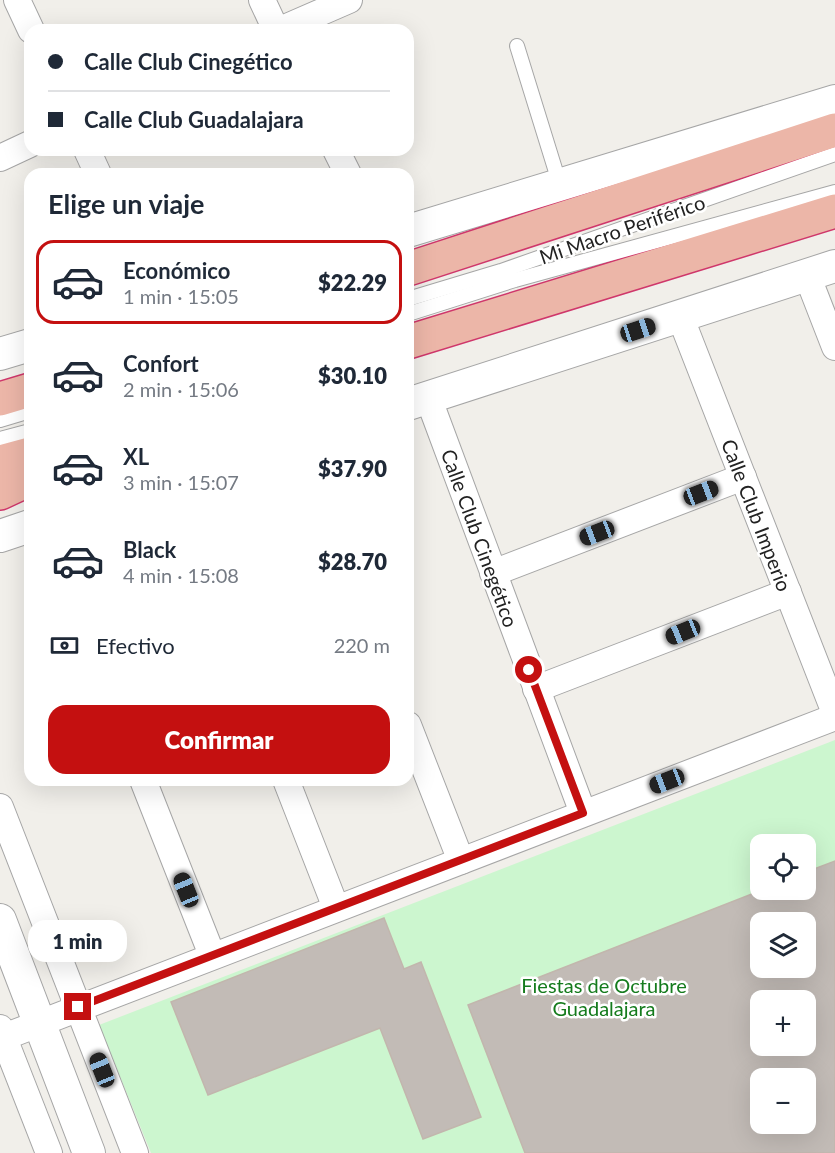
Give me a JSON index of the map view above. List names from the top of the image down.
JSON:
{
  "streets": {
    "street": ["Calle Club Imperio", "Calle Club Cinegético"],
    "lane": ["Mi Macro Periférico"]
  },
  "parks": ["Fiestas de Octubre Guadalajara"],
  "page": {
    "banner": ["Calle Club Cinegético", "Calle Club Guadalajara"],
    "heading": "Elige un viaje",
    "list": [
      {
        "name": "Económico",
        "note": "1 min · 15:05",
        "value": "$22.29"
      },
      {
        "name": "Confort",
        "note": "2 min · 15:06",
        "value": "$30.10"
      },
      {
        "name": "XL",
        "note": "3 min · 15:07",
        "value": "$37.90"
      },
      {
        "name": "Black",
        "note": "4 min · 15:08",
        "value": "$28.70"
      }
    ],
    "pay": ["Efectivo", "220 m"],
    "buttons": "Confirmar",
    "map_buttons": ["+", "−"],
    "bubble": "1 min"
  }
}
